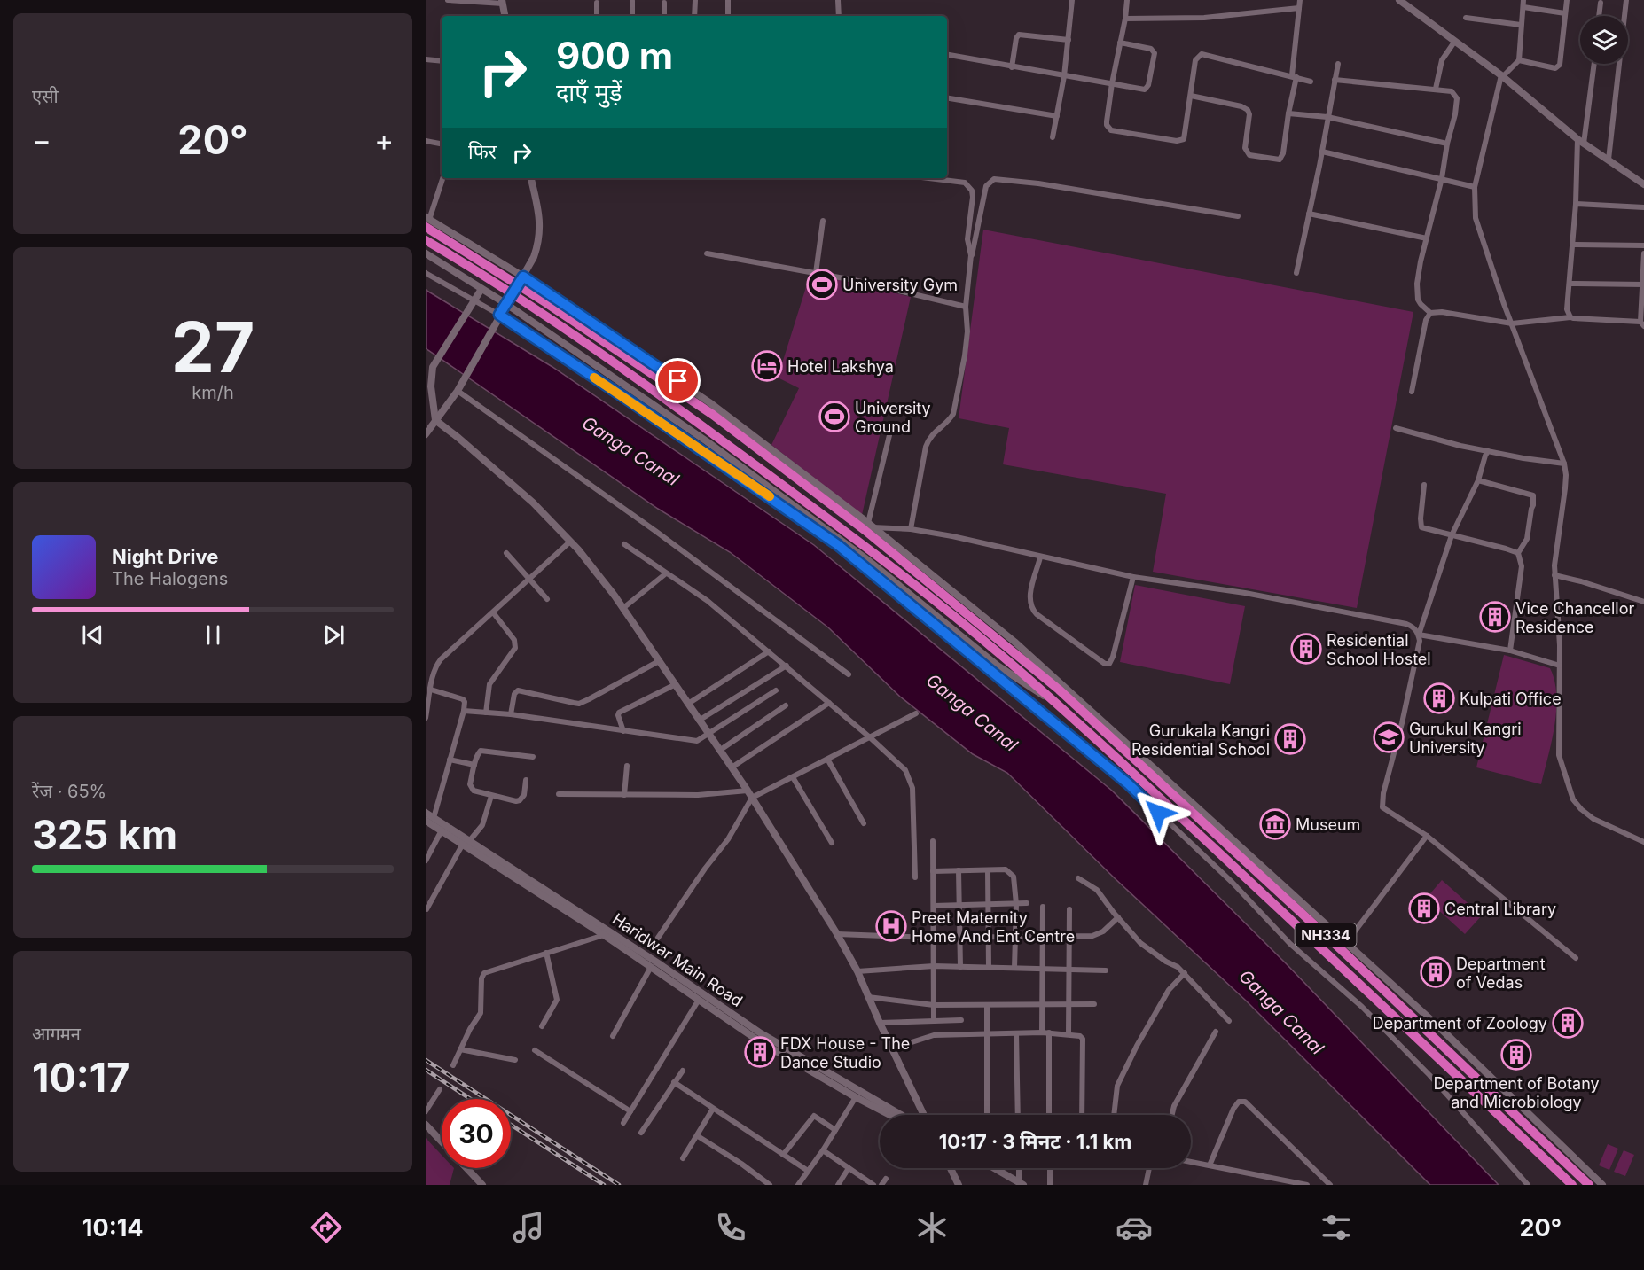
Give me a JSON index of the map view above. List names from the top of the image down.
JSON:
{
  "streets": {
    "highway": ["NH334"],
    "street": ["Haridwar Main Road"]
  },
  "water": ["Ganga Canal"],
  "places": {
    "sports": ["University Gym", "University Ground"],
    "hotel": ["Hotel Lakshya"],
    "building": [
      "Vice Chancellor Residence",
      "Residential School Hostel",
      "Kulpati Office",
      "Gurukala Kangri Residential School",
      "Central Library",
      "Department of Vedas",
      "Department of Zoology",
      "FDX House - The Dance Studio",
      "Department of Botany and Microbiology"
    ],
    "school or university": ["Gurukul Kangri University"],
    "museum": ["Museum"],
    "hospital": ["Preet Maternity Home And Ent Centre"]
  },
  "page": {
    "tile": [
      "एसी",
      ["27", "km/h"],
      ["रेंज · 65%", "325 km"],
      ["आगमन", "10:17"]
    ],
    "turn": ["900 m", "दाएँ मुड़ें"],
    "heat": ["−", "20°", "+"],
    "then": "फिर",
    "song": ["Night Drive", "The Halogens"],
    "limit": "30",
    "trip": "10:17 · 3 मिनट · 1.1 km",
    "tabs": ["10:14", "20°"]
  }
}
